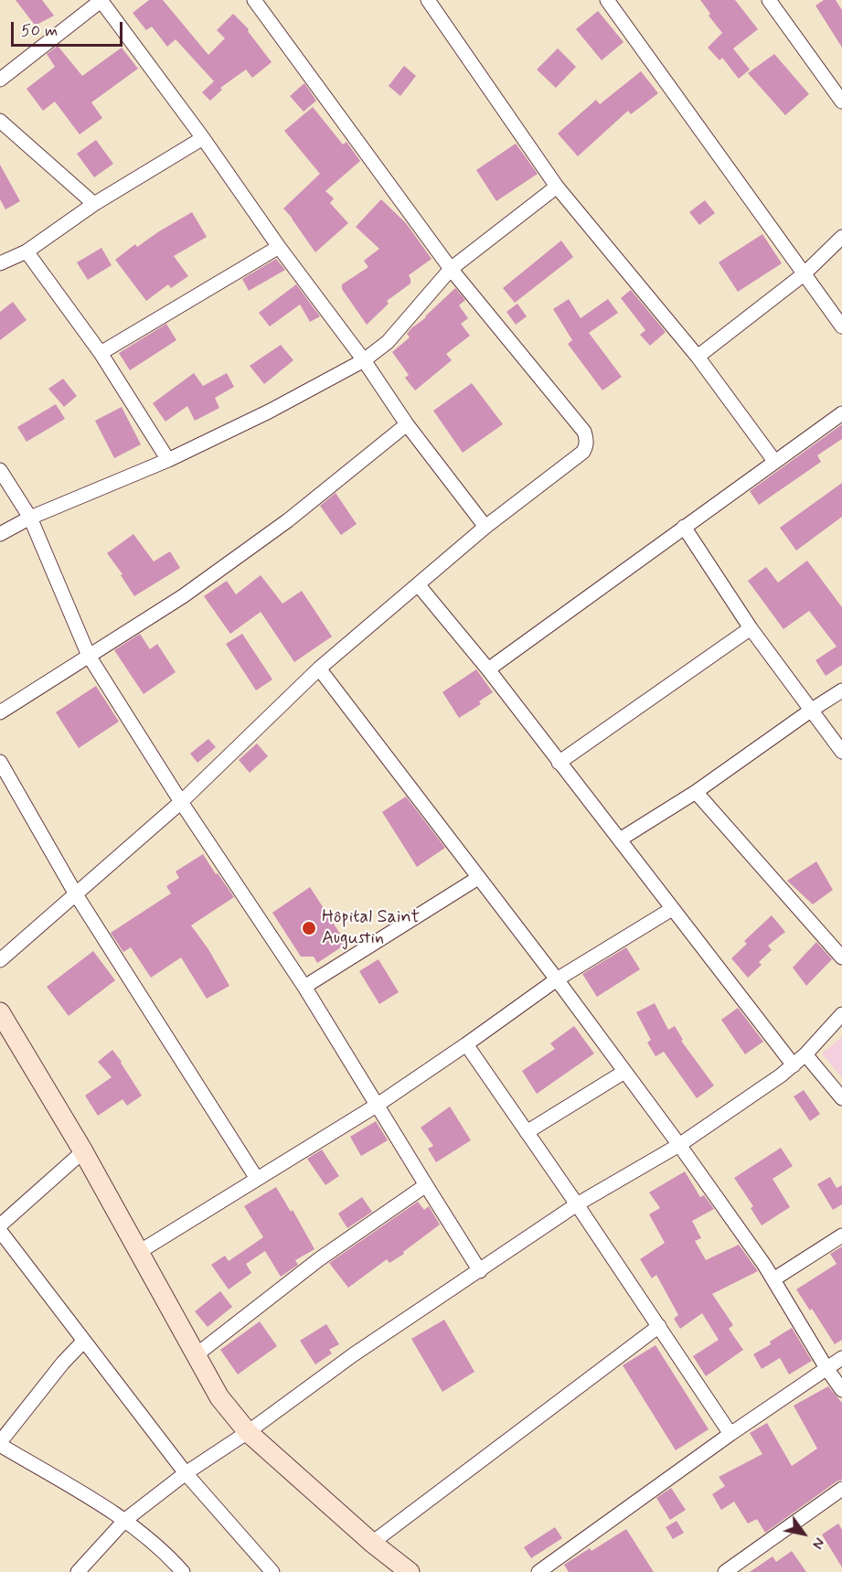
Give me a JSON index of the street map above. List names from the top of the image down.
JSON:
{
  "places": ["Hôpital Saint Augustin"],
  "scale_bar": "50 m",
  "north": "bottom right"
}
